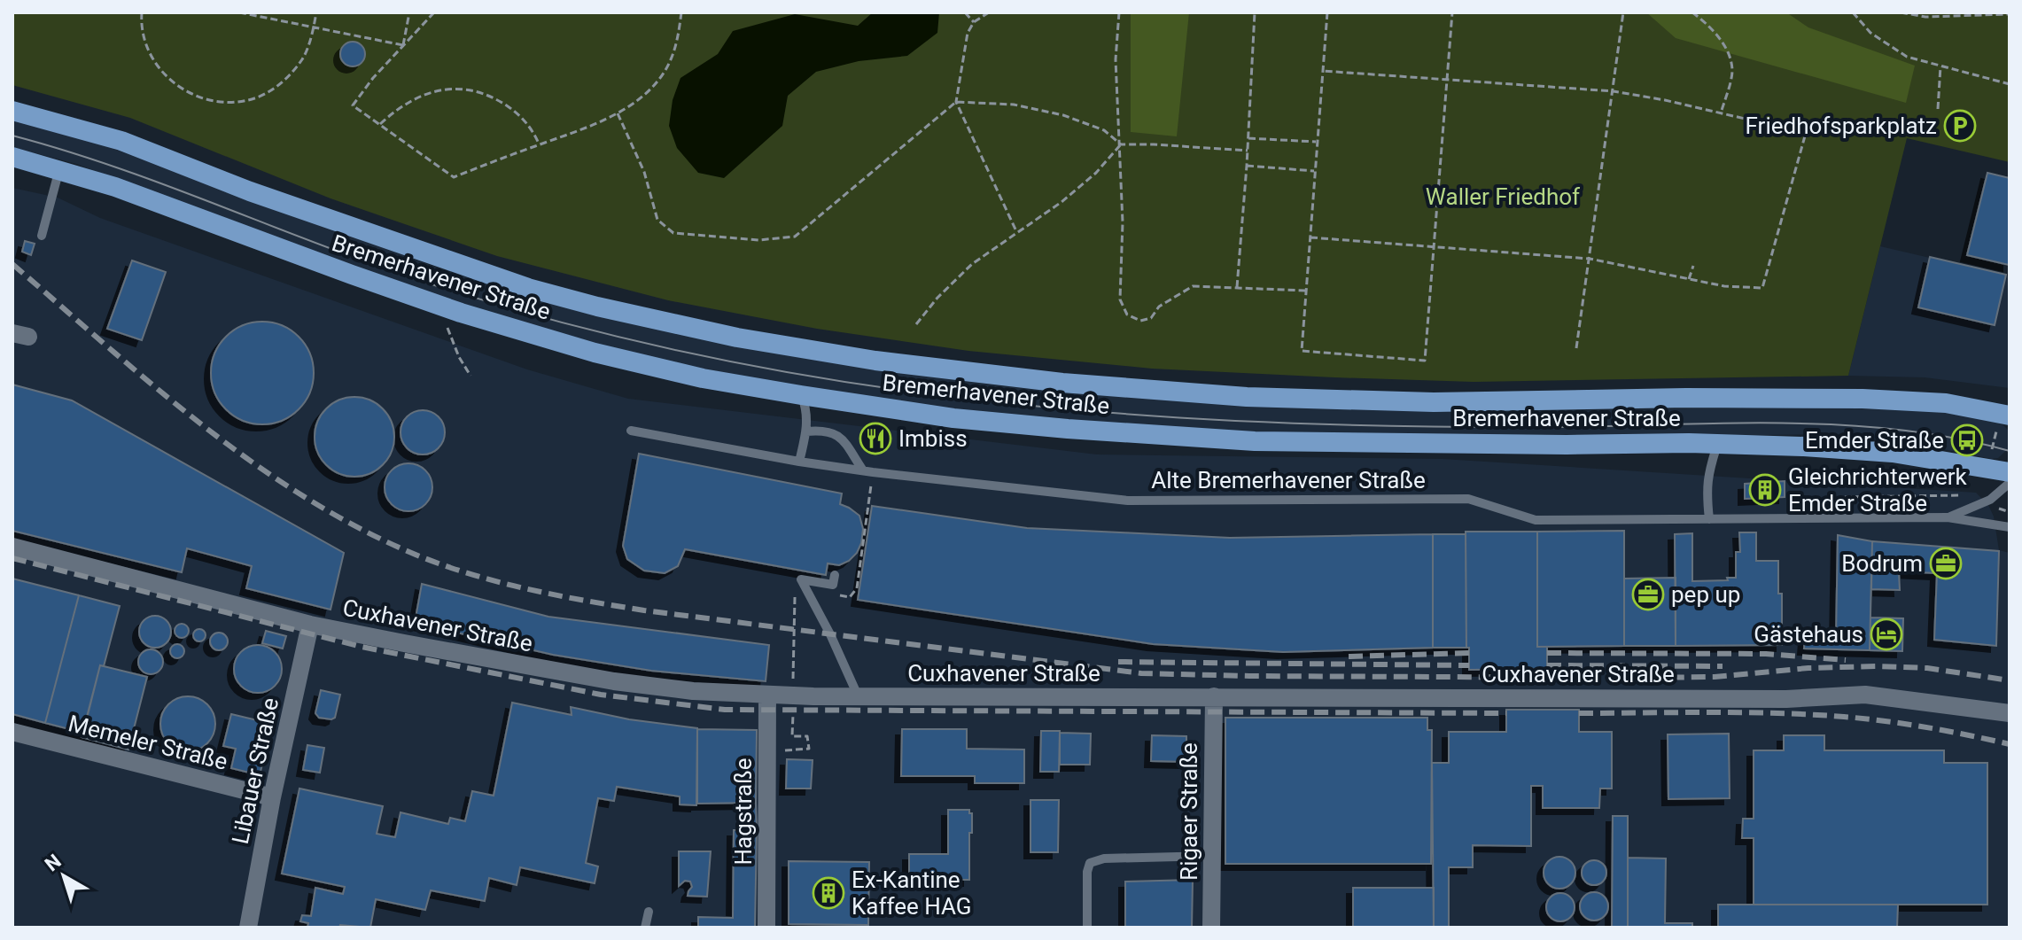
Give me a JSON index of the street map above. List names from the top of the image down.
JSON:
{
  "streets": {
    "main road": ["Bremerhavener Straße"],
    "street": [
      "Cuxhavener Straße",
      "Memeler Straße",
      "Libauer Straße",
      "Hagstraße",
      "Rigaer Straße"
    ],
    "lane": ["Alte Bremerhavener Straße"]
  },
  "crossings": [
    ["Cuxhavener Straße", "Libauer Straße"],
    ["Cuxhavener Straße", "Hagstraße"],
    ["Cuxhavener Straße", "Rigaer Straße"],
    ["Memeler Straße", "Libauer Straße"]
  ],
  "parks": ["Waller Friedhof"],
  "places": {
    "parking": ["Friedhofsparkplatz"],
    "restaurant": ["Imbiss"],
    "bus stop": ["Emder Straße"],
    "building": ["Gleichrichterwerk Emder Straße", "Ex-Kantine Kaffee HAG"],
    "office": ["Bodrum", "pep up"],
    "hotel": ["Gästehaus"]
  },
  "north": "top left"
}
